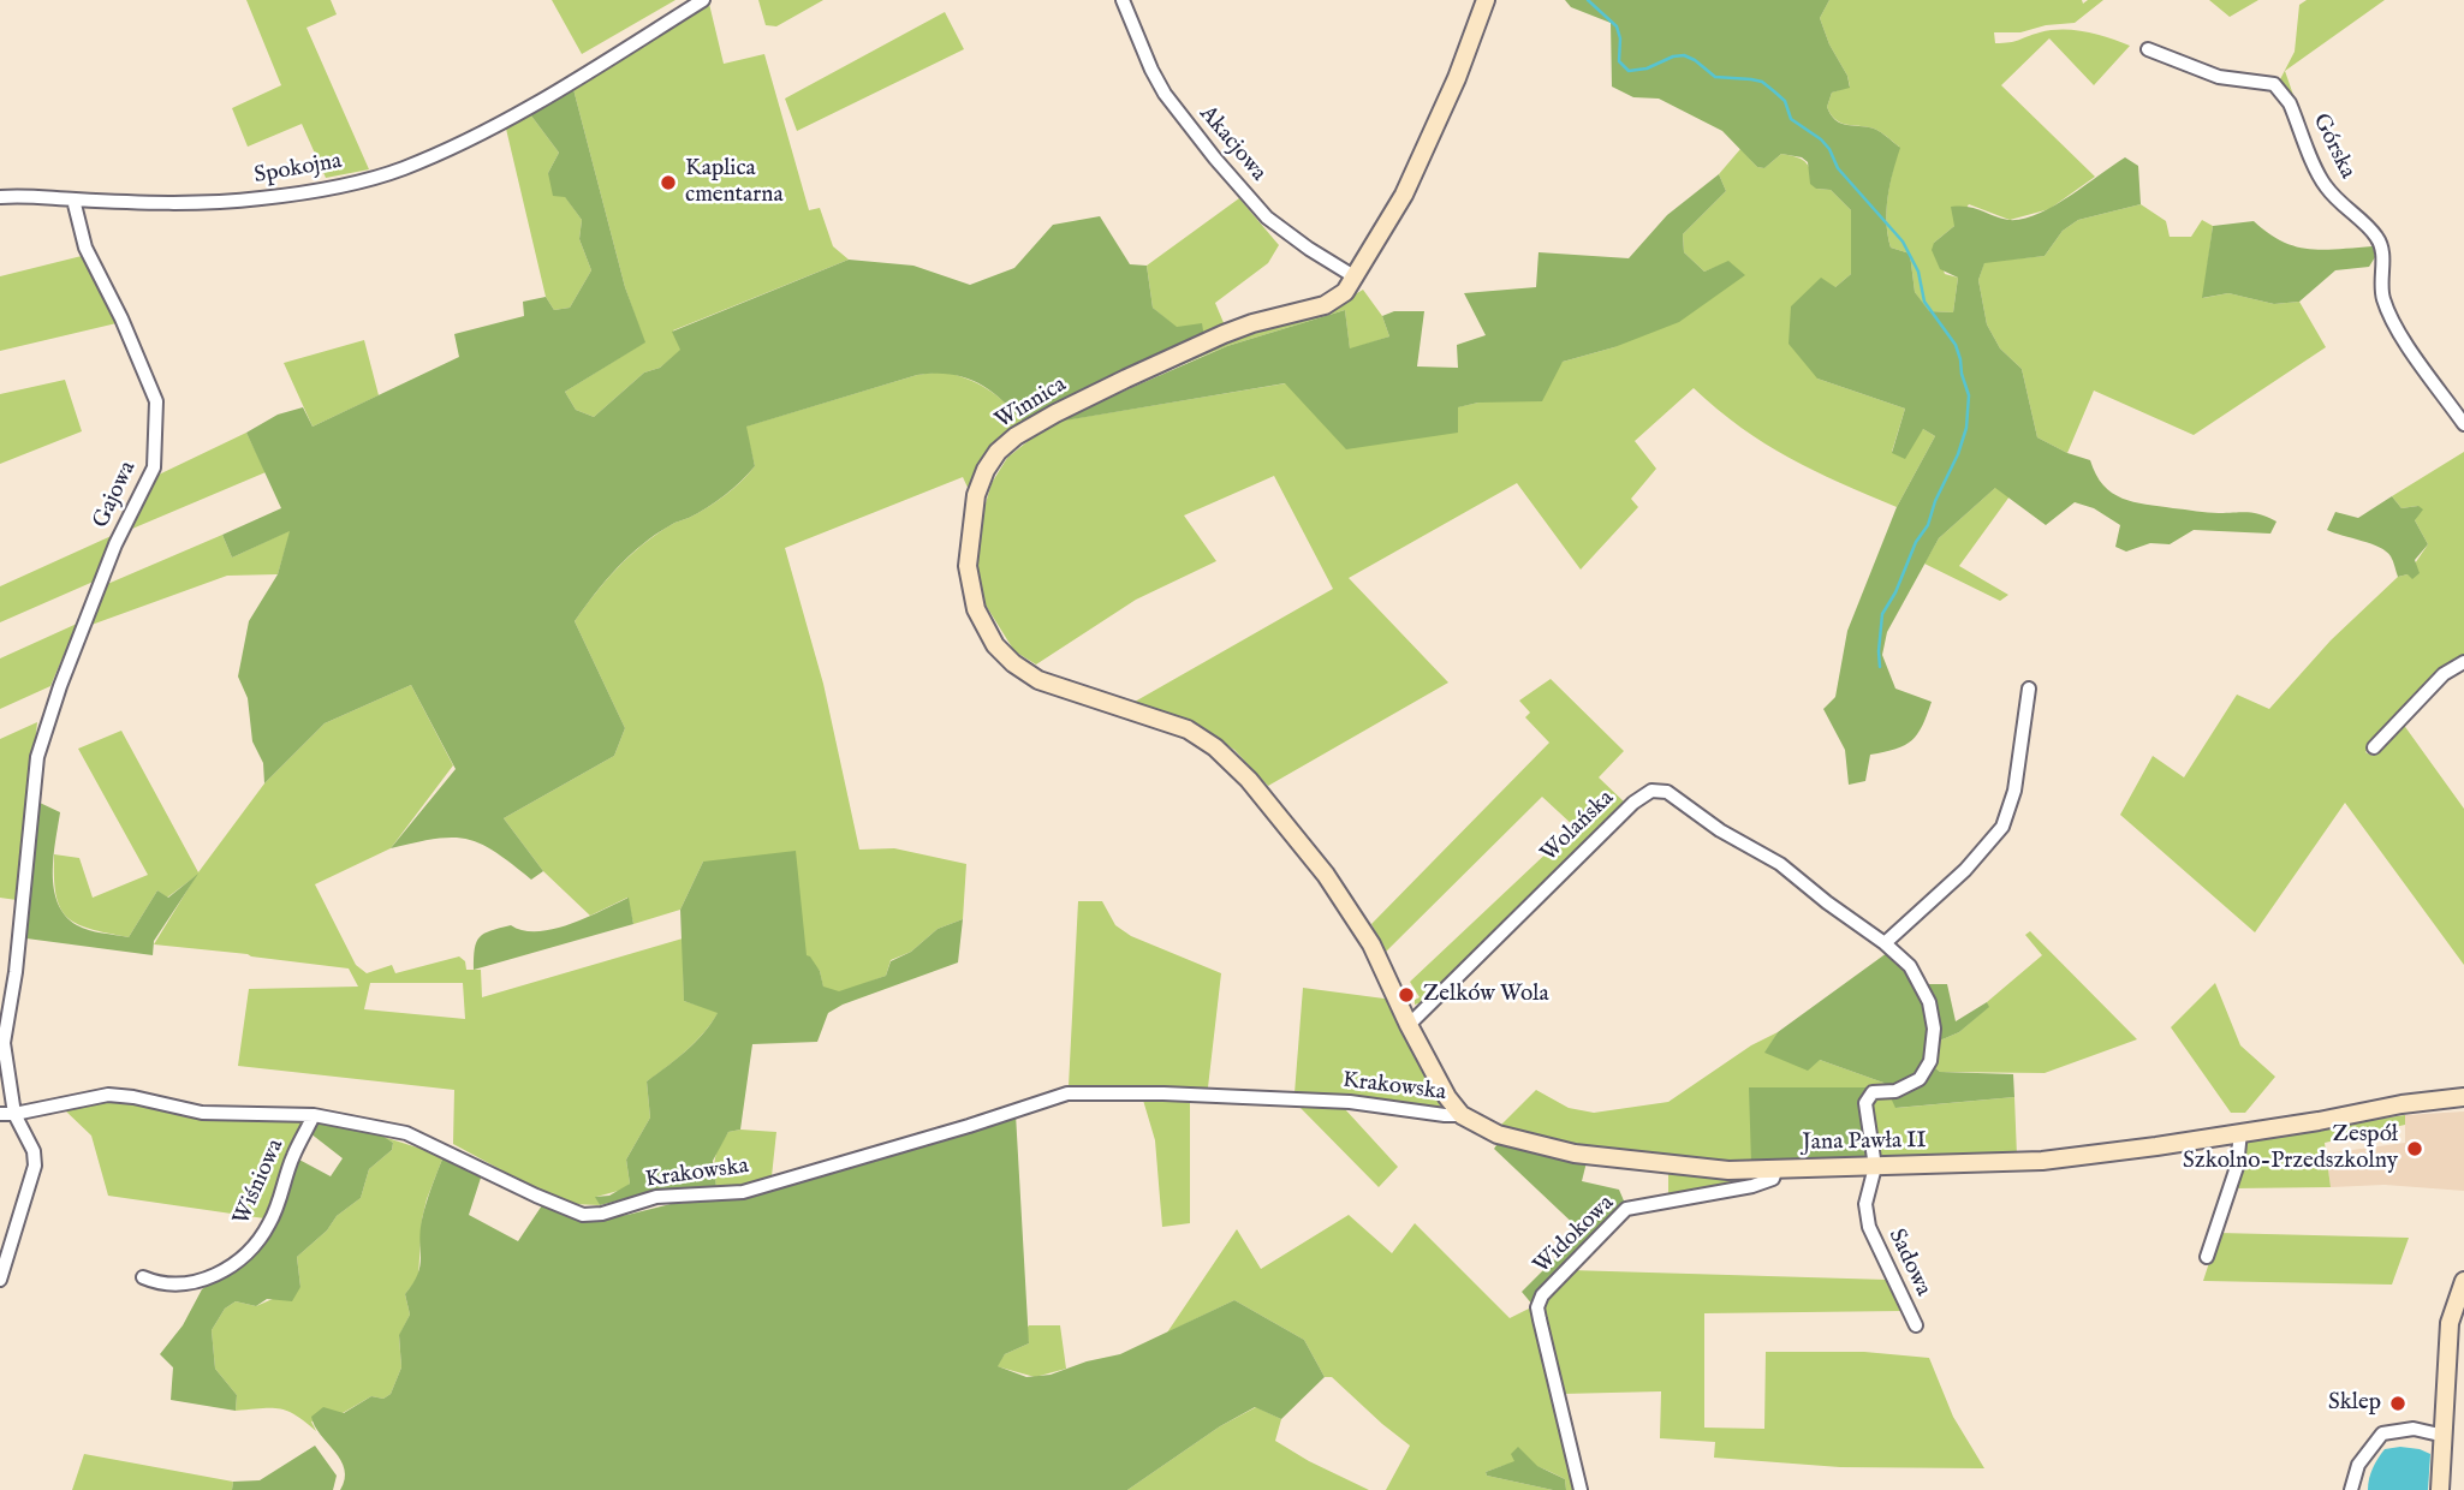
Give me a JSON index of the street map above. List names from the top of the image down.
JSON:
{
  "streets": {
    "street": [
      "Akacjowa",
      "Górska",
      "Spokojna",
      "Winnica",
      "Gajowa",
      "Wolańska",
      "Krakowska",
      "Jana Pawła II",
      "Wiśniowa",
      "Widokowa",
      "Sadowa"
    ]
  },
  "crossings": [
    ["Akacjowa", "Winnica"],
    ["Spokojna", "Gajowa"],
    ["Winnica", "Jana Pawła II"],
    ["Gajowa", "Krakowska"],
    ["Wolańska", "Jana Pawła II"],
    ["Wolańska", "Sadowa"],
    ["Krakowska", "Jana Pawła II"],
    ["Krakowska", "Wiśniowa"],
    ["Jana Pawła II", "Widokowa"],
    ["Jana Pawła II", "Sadowa"]
  ],
  "places": [
    "Kaplica cmentarna",
    "Zelków Wola",
    "Zespół Szkolno-Przedszkolny",
    "Sklep"
  ]
}
